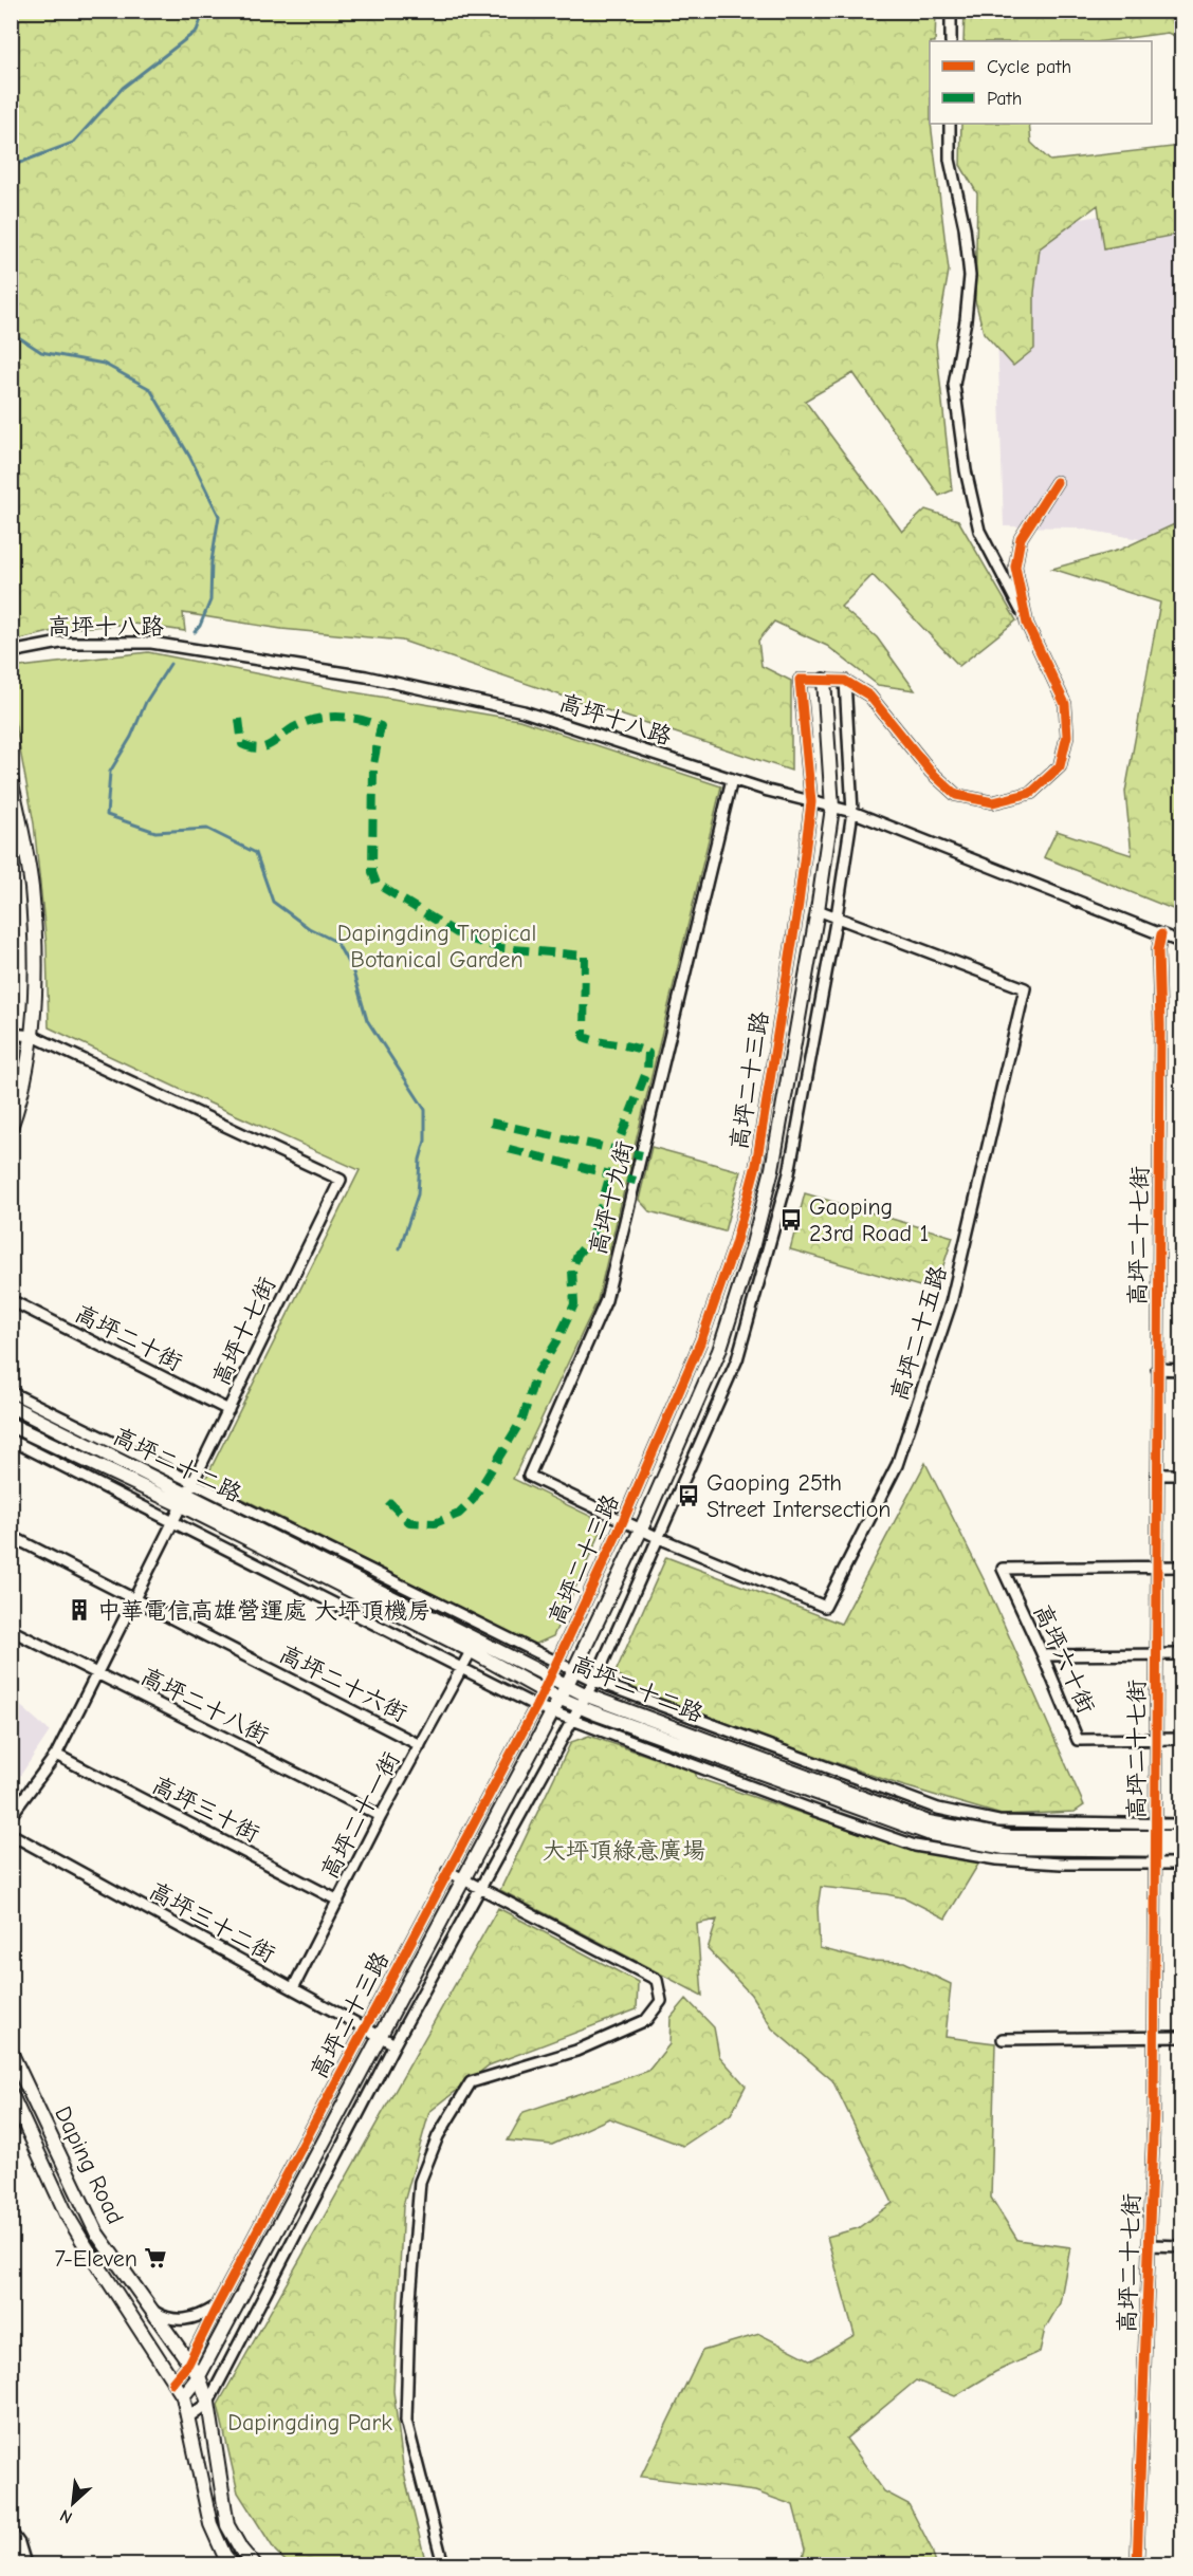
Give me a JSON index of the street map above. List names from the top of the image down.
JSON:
{
  "streets": {
    "street": [
      "高坪十八路",
      "高坪二十三路",
      "高坪十九街",
      "高坪二十七街",
      "高坪十七街",
      "高坪二十五路",
      "高坪二十街",
      "高坪二十二路",
      "高坪六十街",
      "高坪二十六街",
      "高坪二十八街",
      "高坪三十街",
      "高坪二十一街",
      "高坪三十二街",
      "Daping Road"
    ]
  },
  "crossings": [
    ["高坪十八路", "高坪二十三路"],
    ["高坪十八路", "高坪十九街"],
    ["高坪十八路", "高坪二十七街"],
    ["高坪二十三路", "高坪十九街"],
    ["高坪二十三路", "高坪二十五路"],
    ["高坪二十三路", "高坪二十二路"],
    ["高坪二十三路", "高坪三十二街"],
    ["高坪二十三路", "Daping Road"],
    ["高坪十九街", "高坪二十五路"],
    ["高坪二十七街", "高坪二十二路"],
    ["高坪二十七街", "高坪六十街"],
    ["高坪十七街", "高坪二十街"],
    ["高坪十七街", "高坪二十二路"],
    ["高坪十七街", "高坪二十六街"],
    ["高坪十七街", "高坪二十八街"],
    ["高坪十七街", "高坪三十街"],
    ["高坪二十二路", "高坪二十一街"],
    ["高坪二十六街", "高坪二十一街"],
    ["高坪二十八街", "高坪二十一街"],
    ["高坪三十街", "高坪二十一街"],
    ["高坪二十一街", "高坪三十二街"]
  ],
  "parks": ["Dapingding Tropical Botanical Garden", "大坪頂綠意廣場", "Dapingding Park"],
  "places": {
    "bus stop": ["Gaoping 23rd Road 1", "Gaoping 25th Street Intersection"],
    "building": ["中華電信高雄營運處 大坪頂機房"],
    "supermarket": ["7-Eleven"]
  },
  "legend": ["Cycle path", "Path"],
  "north": "bottom left"
}
